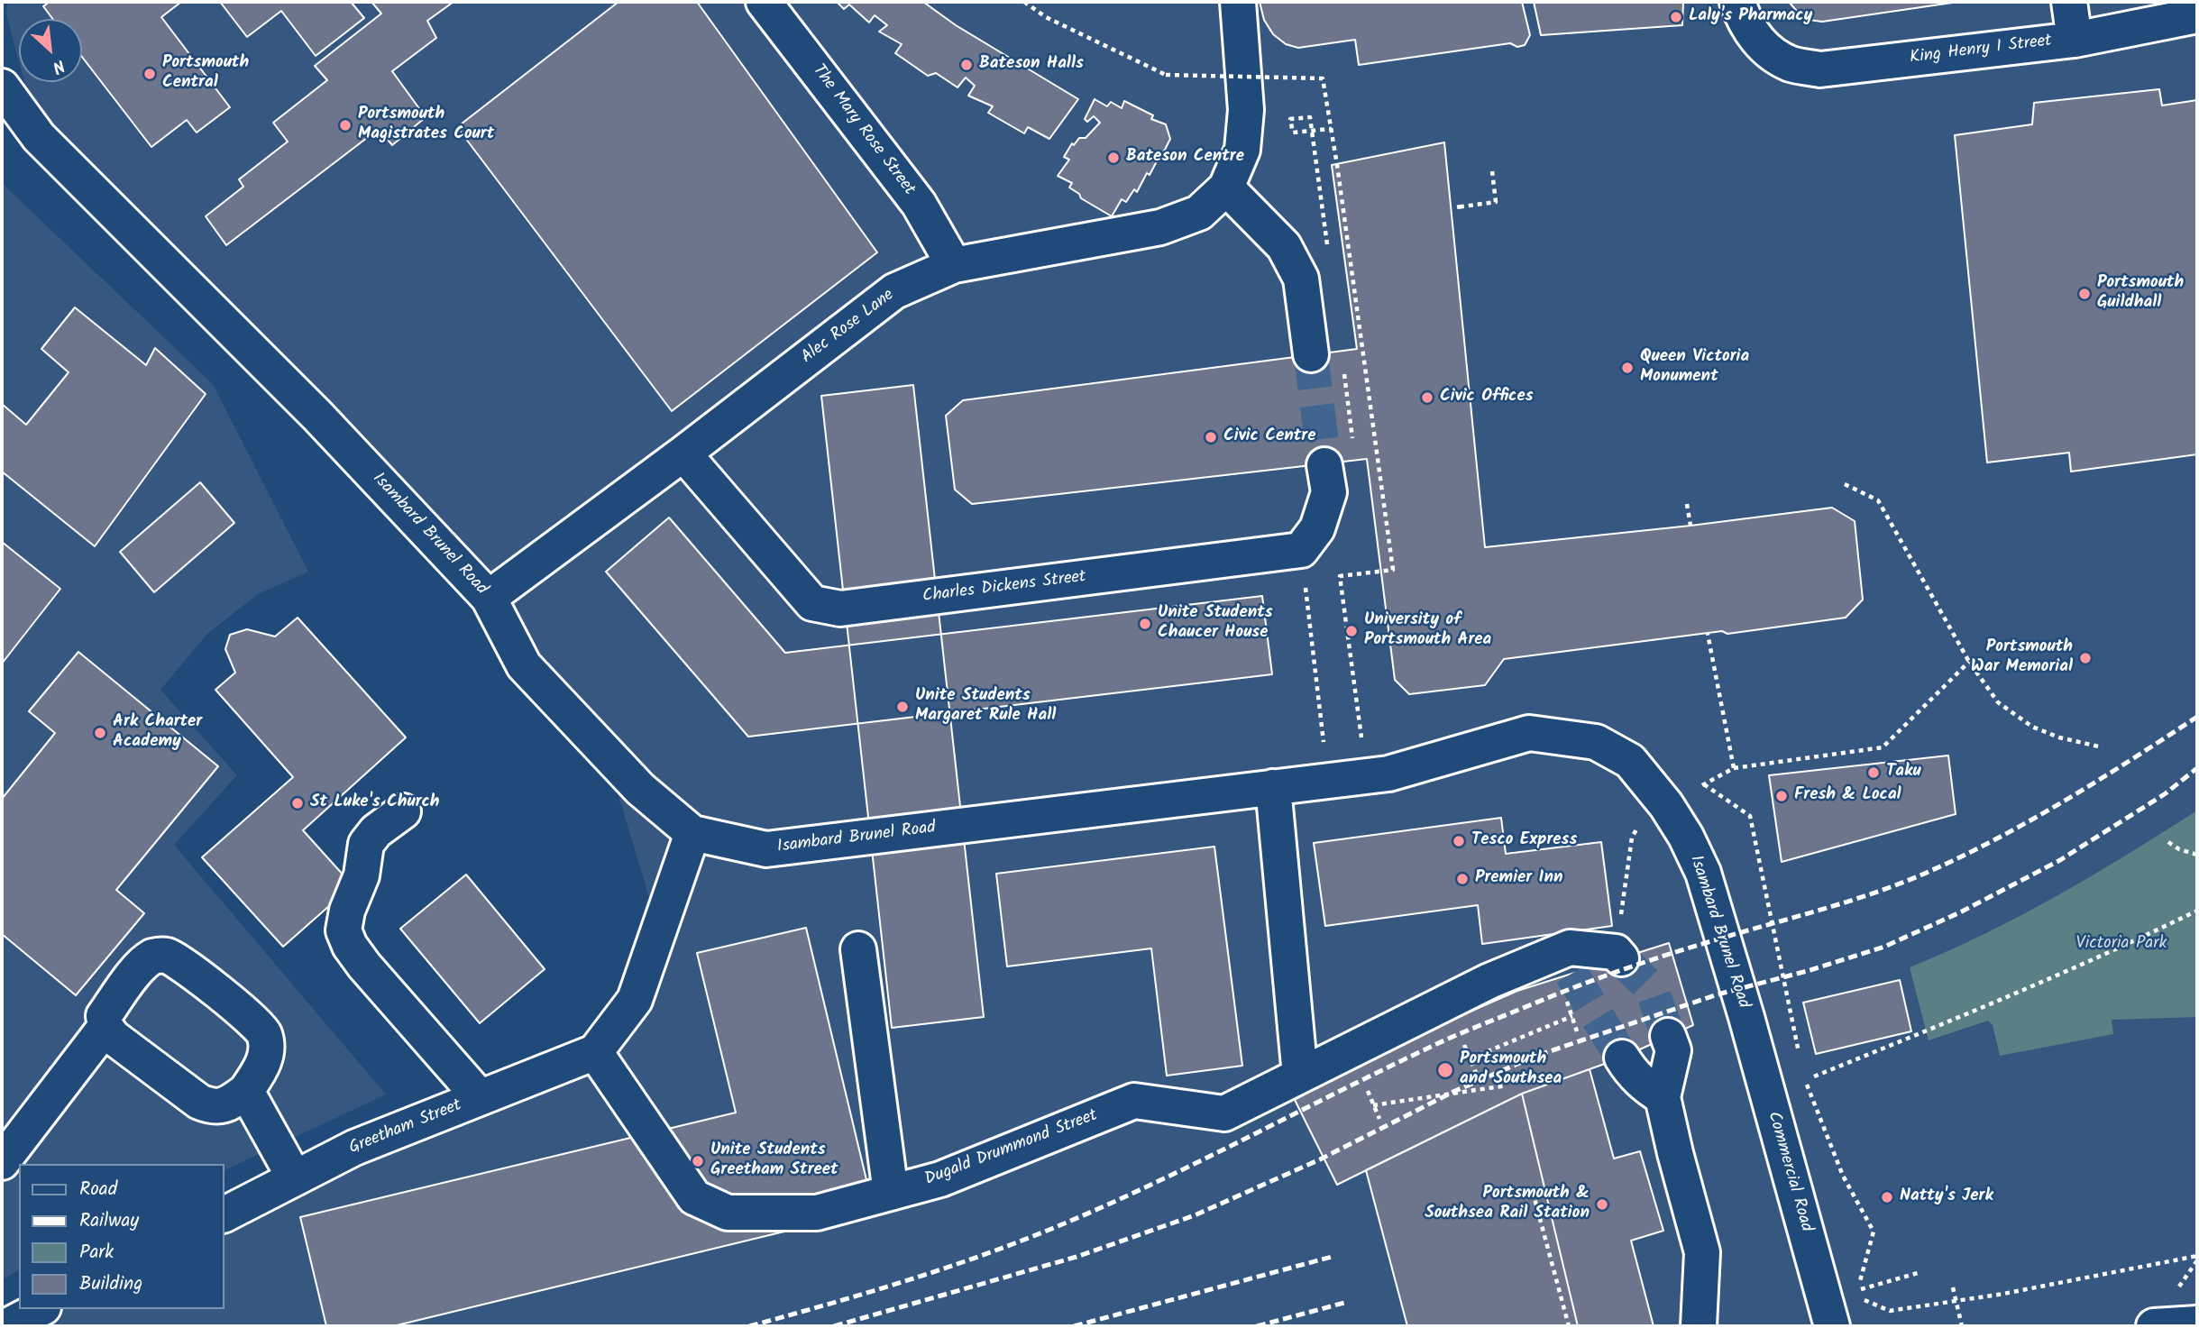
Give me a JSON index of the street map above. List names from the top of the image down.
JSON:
{
  "streets": {
    "street": [
      "King Henry I Street",
      "The Mary Rose Street",
      "Alec Rose Lane",
      "Isambard Brunel Road",
      "Charles Dickens Street",
      "Greetham Street",
      "Dugald Drummond Street",
      "Commercial Road"
    ]
  },
  "crossings": [
    ["The Mary Rose Street", "Alec Rose Lane"],
    ["Alec Rose Lane", "Isambard Brunel Road"],
    ["Alec Rose Lane", "Charles Dickens Street"],
    ["Isambard Brunel Road", "Commercial Road"],
    ["Greetham Street", "Dugald Drummond Street"]
  ],
  "parks": ["Victoria Park"],
  "places": [
    "Laly's Pharmacy",
    "Bateson Halls",
    "Portsmouth Central",
    "Portsmouth Magistrates Court",
    "Bateson Centre",
    "Portsmouth Guildhall",
    "Queen Victoria Monument",
    "Civic Offices",
    "Civic Centre",
    "Unite Students Chaucer House",
    "University of Portsmouth Area",
    "Portsmouth War Memorial",
    "Unite Students Margaret Rule Hall",
    "Ark Charter Academy",
    "Taku",
    "Fresh & Local",
    "St Luke's Church",
    "Tesco Express",
    "Premier Inn",
    "Portsmouth and Southsea",
    "Unite Students Greetham Street",
    "Natty's Jerk",
    "Portsmouth & Southsea Rail Station"
  ],
  "legend": [
    "Road",
    "Railway",
    "Park",
    "Building"
  ],
  "north": "bottom right"
}
